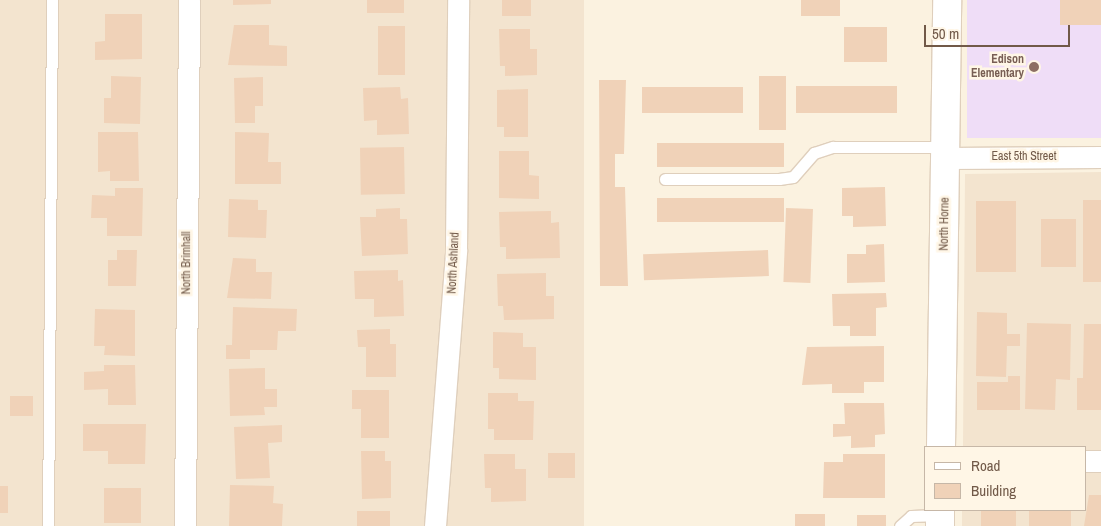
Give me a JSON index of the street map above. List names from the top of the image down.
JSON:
{
  "streets": {
    "street": [
      "East 5th Street",
      "North Horne",
      "North Brimhall",
      "North Ashland"
    ]
  },
  "crossings": [
    ["East 5th Street", "North Horne"]
  ],
  "places": ["Edison Elementary"],
  "legend": ["Road", "Building"],
  "scale_bar": "50 m"
}
